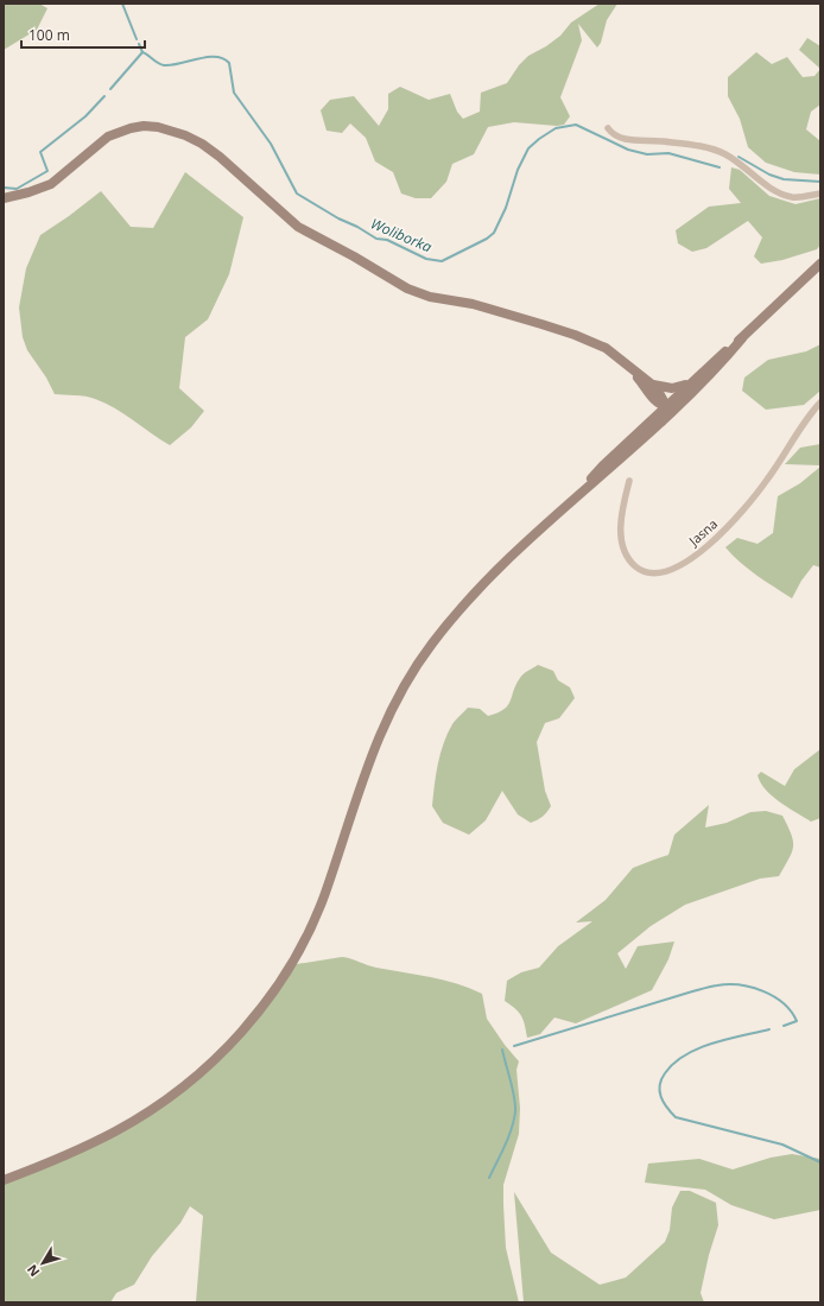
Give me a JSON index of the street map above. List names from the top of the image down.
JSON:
{
  "streets": {
    "street": ["Jasna"]
  },
  "water": ["Woliborka"],
  "scale_bar": "100 m",
  "north": "bottom left"
}
